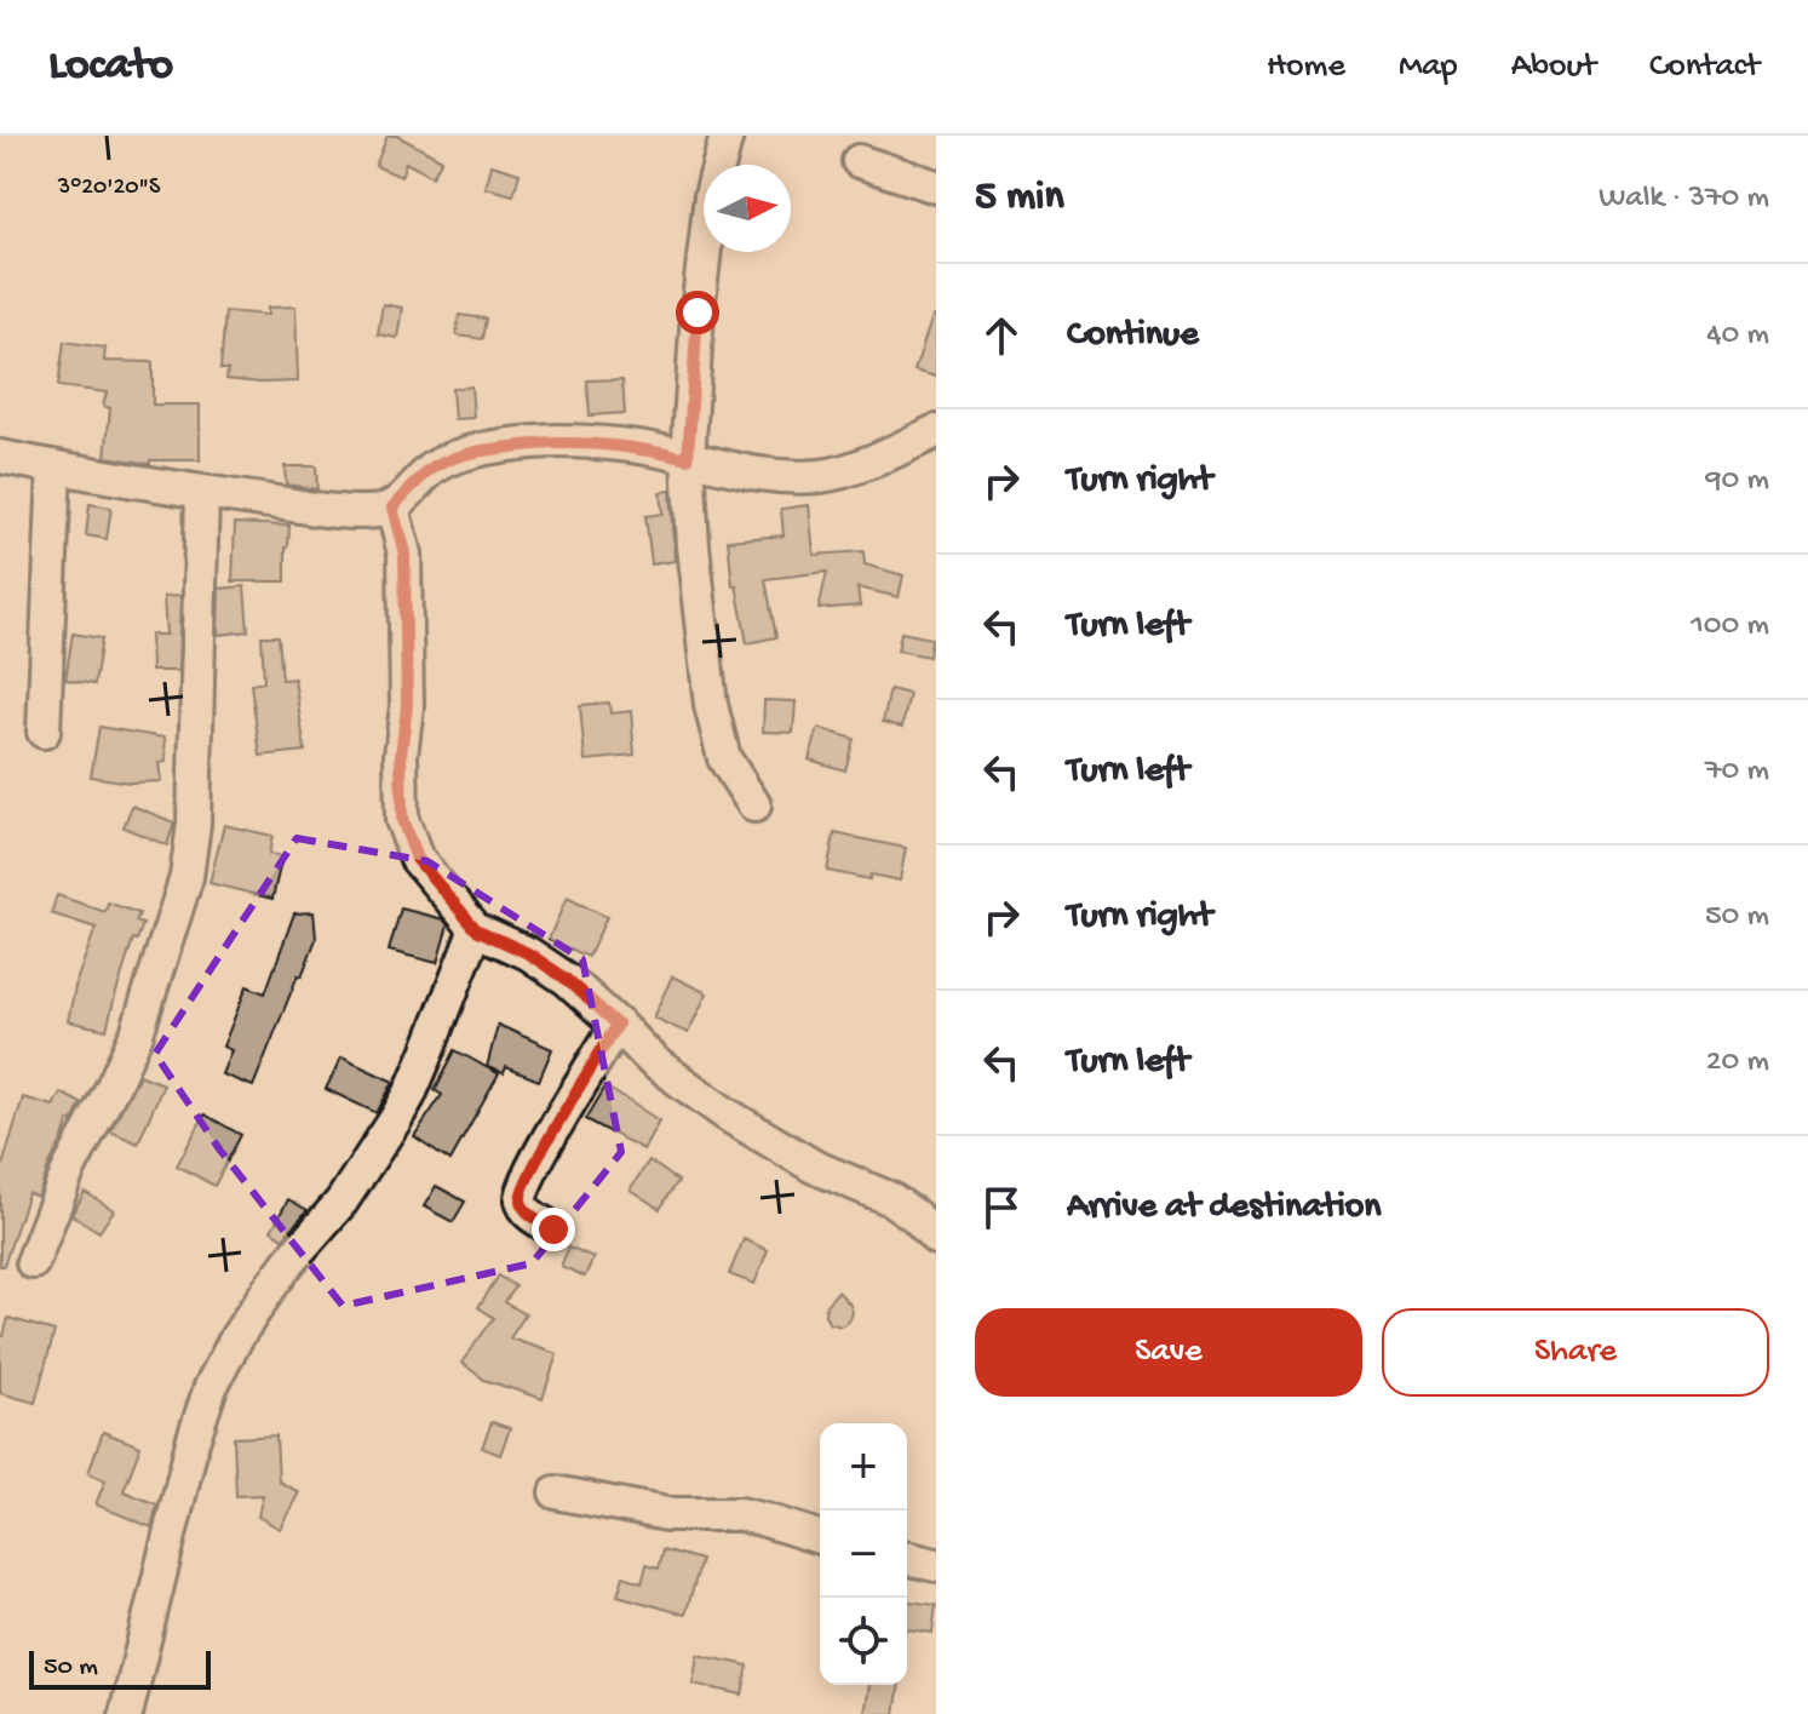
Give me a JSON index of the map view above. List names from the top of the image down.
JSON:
{
  "scale_bar": "50 m",
  "north": "right",
  "page": {
    "header": "Locato",
    "nav": [
      "Home",
      "Map",
      "About",
      "Contact"
    ],
    "heading": ["5 min", "Walk · 370 m"],
    "list": [
      ["Continue", "40 m"],
      ["Turn right", "90 m"],
      ["Turn left", "100 m"],
      ["Turn left", "70 m"],
      ["Turn right", "50 m"],
      ["Turn left", "20 m"],
      "Arrive at destination"
    ],
    "buttons": ["Save", "Share"],
    "map_buttons": ["+", "−"],
    "scale": "50 m"
  },
  "coordinates": ["3°20'20\"S"]
}
